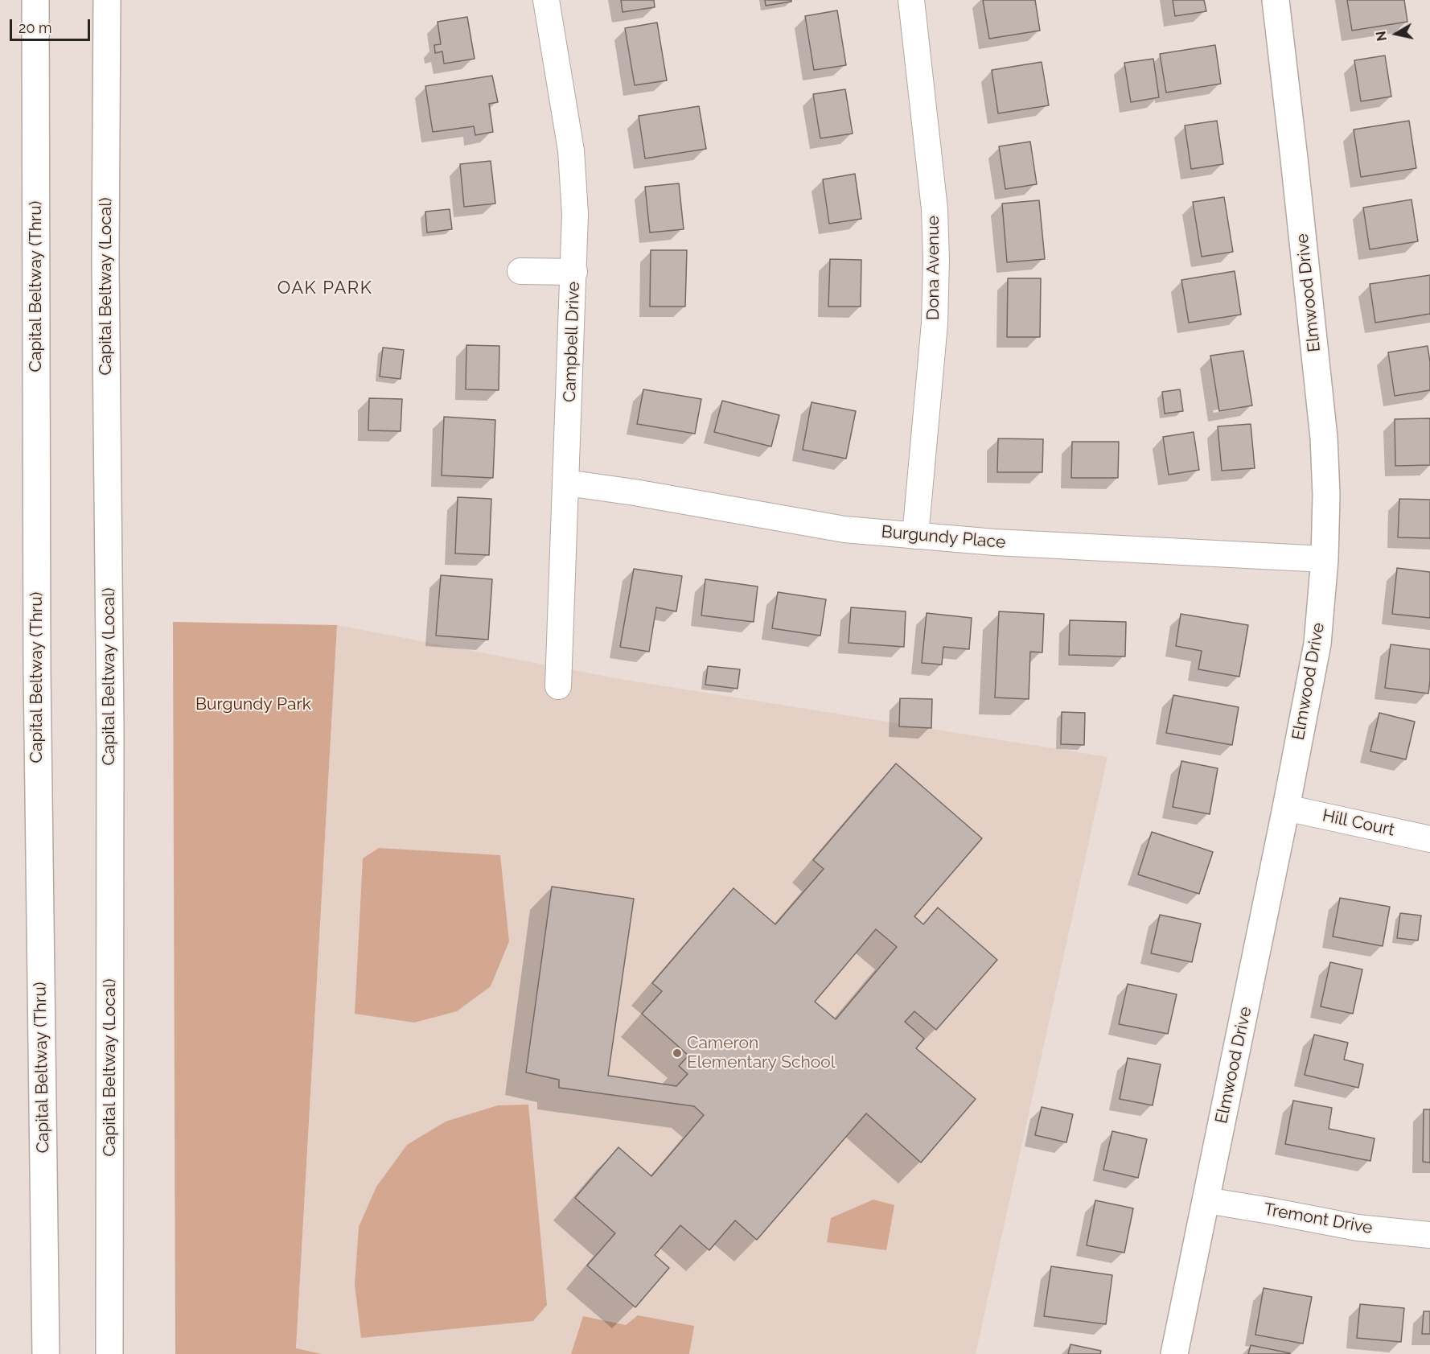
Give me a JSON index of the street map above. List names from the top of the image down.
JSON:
{
  "streets": {
    "main road": ["Capital Beltway (Thru)", "Capital Beltway (Local)", "Elmwood Drive"],
    "street": [
      "Dona Avenue",
      "Campbell Drive",
      "Burgundy Place",
      "Hill Court",
      "Tremont Drive"
    ]
  },
  "crossings": [
    ["Dona Avenue", "Burgundy Place"],
    ["Elmwood Drive", "Burgundy Place"],
    ["Elmwood Drive", "Hill Court"],
    ["Elmwood Drive", "Tremont Drive"],
    ["Campbell Drive", "Burgundy Place"]
  ],
  "districts": ["OAK PARK"],
  "parks": ["Burgundy Park"],
  "places": ["Cameron Elementary School"],
  "scale_bar": "20 m",
  "north": "left"
}
